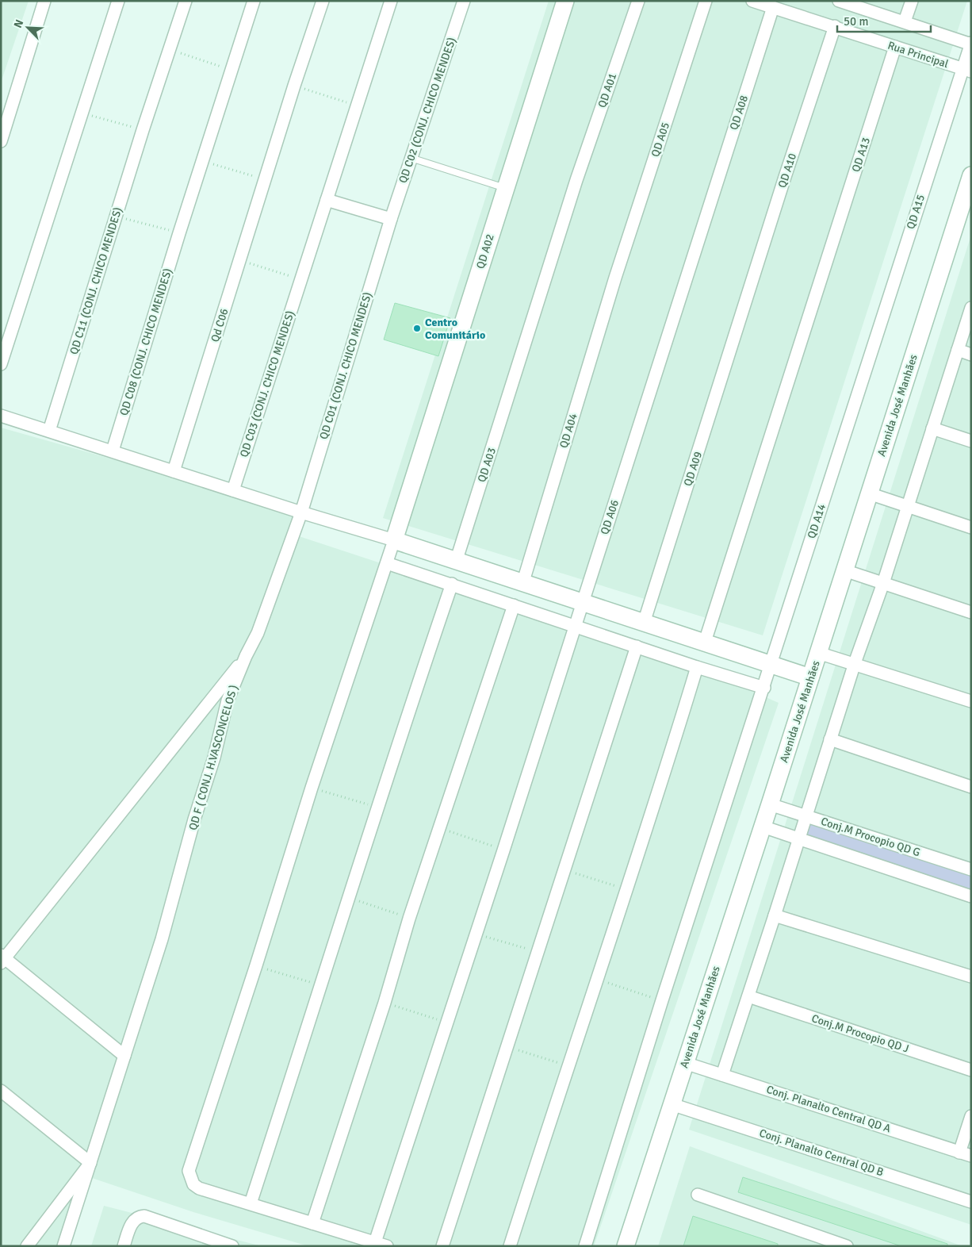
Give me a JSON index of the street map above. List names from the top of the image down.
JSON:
{
  "streets": {
    "street": [
      "Rua Principal",
      "QD A01",
      "QD C02 (CONJ. CHICO MENDES)",
      "QD A08",
      "QD A05",
      "QD A13",
      "QD A10",
      "QD A15",
      "QD A02",
      "QD C11 (CONJ. CHICO MENDES)",
      "Qd C06",
      "QD C08 (CONJ. CHICO MENDES)",
      "QD C01 (CONJ. CHICO MENDES)",
      "QD C03 (CONJ. CHICO MENDES)",
      "Avenida José Manhães",
      "QD A04",
      "QD A03",
      "QD A09",
      "QD A06",
      "QD A14",
      "QD F ( CONJ. H.VASCONCELOS )",
      "Conj.M Procopio QD G",
      "Conj.M Procopio QD J",
      "Conj. Planalto Central QD A",
      "Conj. Planalto Central QD B"
    ]
  },
  "crossings": [
    ["Rua Principal", "QD A08"],
    ["Rua Principal", "QD A13"],
    ["Rua Principal", "QD A10"],
    ["Rua Principal", "QD A15"],
    ["QD A01", "QD A03"],
    ["QD C02 (CONJ. CHICO MENDES)", "QD C01 (CONJ. CHICO MENDES)"],
    ["QD A08", "QD A06"],
    ["QD A05", "QD A04"],
    ["QD A10", "QD A09"],
    ["QD A15", "QD A14"],
    ["QD C01 (CONJ. CHICO MENDES)", "QD F ( CONJ. H.VASCONCELOS )"],
    ["Avenida José Manhães", "Conj.M Procopio QD G"],
    ["Avenida José Manhães", "Conj. Planalto Central QD A"],
    ["Avenida José Manhães", "Conj. Planalto Central QD B"]
  ],
  "places": ["Centro Comunitário"],
  "scale_bar": "50 m",
  "north": "top left"
}
